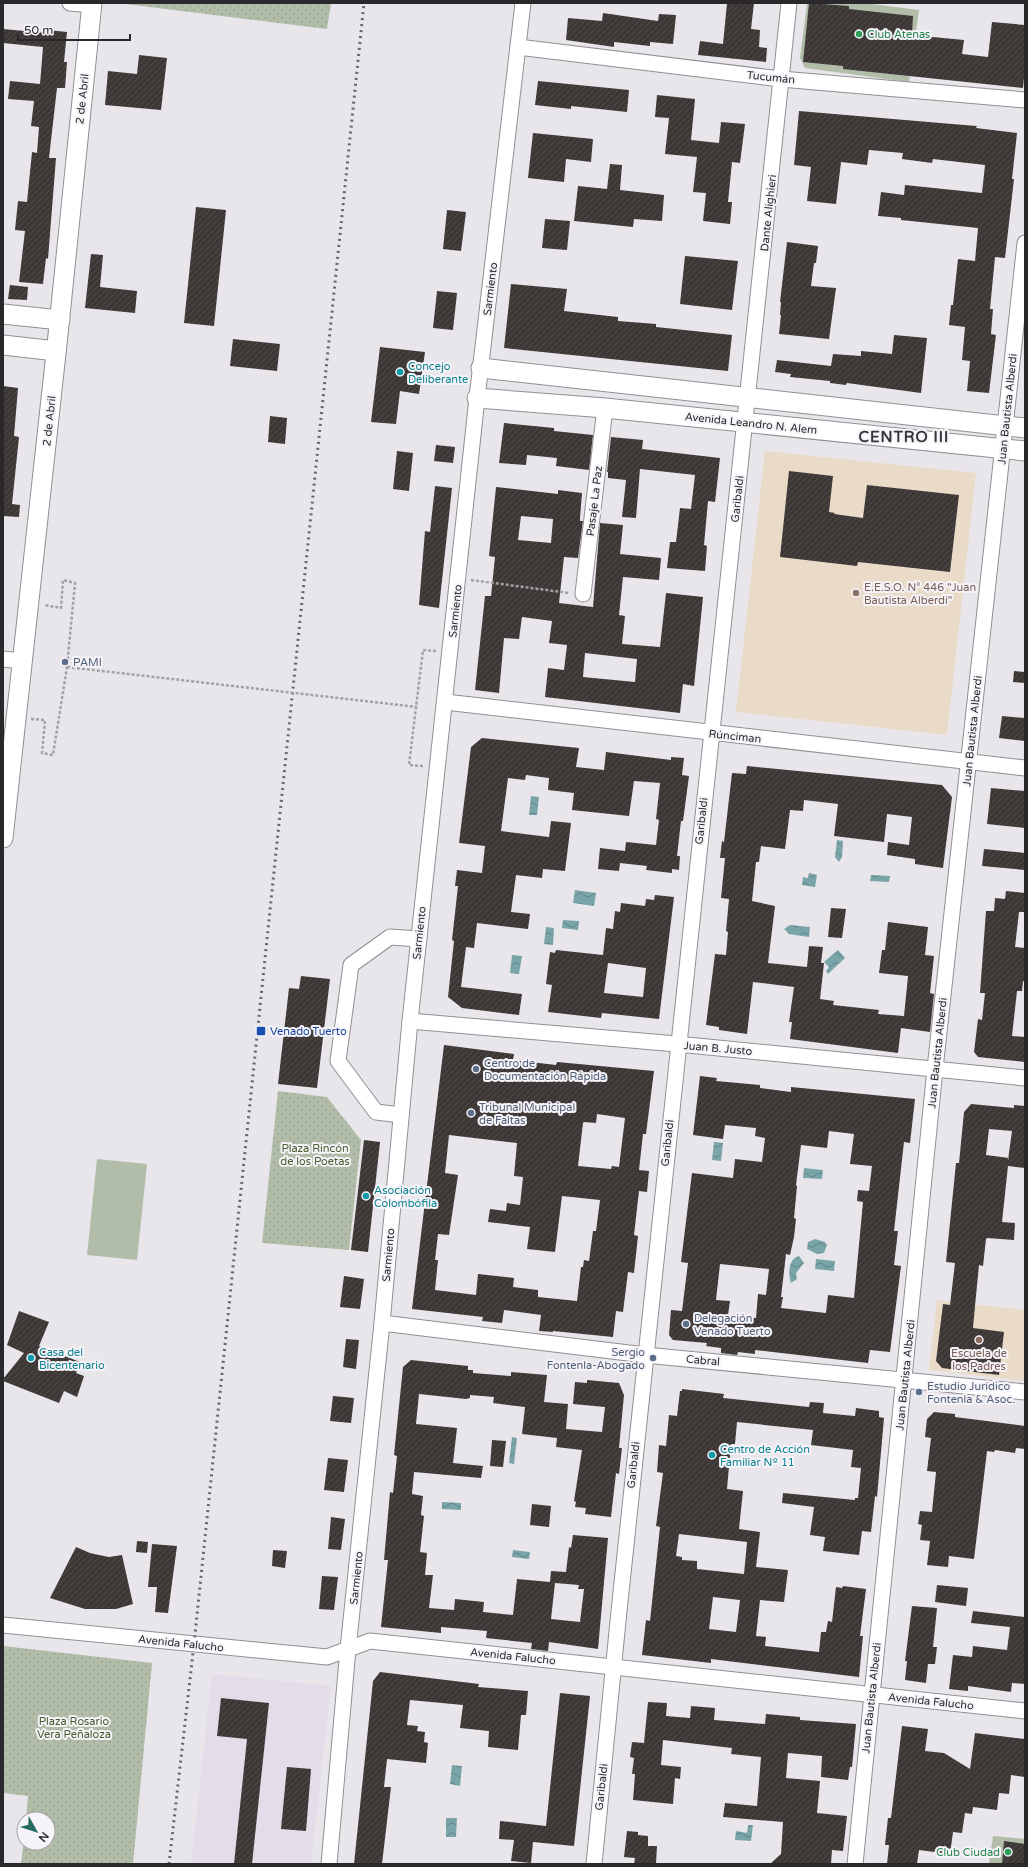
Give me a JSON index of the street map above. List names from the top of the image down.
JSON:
{
  "streets": {
    "main road": ["2 de Abril", "Avenida Leandro N. Alem"],
    "street": [
      "Tucumán",
      "Dante Alighieri",
      "Sarmiento",
      "Juan Bautista Alberdi",
      "Garibaldi",
      "Pasaje La Paz",
      "Rúnciman",
      "Juan B. Justo",
      "Cabral",
      "Avenida Falucho"
    ]
  },
  "crossings": [
    ["Tucumán", "Dante Alighieri"],
    ["Tucumán", "Sarmiento"],
    ["Dante Alighieri", "Avenida Leandro N. Alem"],
    ["Dante Alighieri", "Garibaldi"],
    ["Sarmiento", "Avenida Leandro N. Alem"],
    ["Sarmiento", "Rúnciman"],
    ["Sarmiento", "Juan B. Justo"],
    ["Sarmiento", "Cabral"],
    ["Sarmiento", "Avenida Falucho"],
    ["Juan Bautista Alberdi", "Avenida Leandro N. Alem"],
    ["Juan Bautista Alberdi", "Rúnciman"],
    ["Juan Bautista Alberdi", "Juan B. Justo"],
    ["Juan Bautista Alberdi", "Cabral"],
    ["Juan Bautista Alberdi", "Avenida Falucho"],
    ["Avenida Leandro N. Alem", "Garibaldi"],
    ["Avenida Leandro N. Alem", "Pasaje La Paz"],
    ["Garibaldi", "Rúnciman"],
    ["Garibaldi", "Juan B. Justo"],
    ["Garibaldi", "Cabral"],
    ["Garibaldi", "Avenida Falucho"]
  ],
  "districts": ["CENTRO III"],
  "parks": ["Plaza Rincón de los Poetas", "Plaza Rosario Vera Peñaloza"],
  "places": {
    "other": [
      "Club Atenas",
      "Concejo Deliberante",
      "E.E.S.O. N° 446 \"Juan Bautista Alberdi\"",
      "PAMI",
      "Centro de Documentación Rápida",
      "Tribunal Municipal de Faltas",
      "Asociación Colombófila",
      "Delegación Venado Tuerto",
      "Escuela de los Padres",
      "Casa del Bicentenario",
      "Sergio Fontenla-Abogado",
      "Estudio Jurídico Fontenla & Asoc.",
      "Centro de Acción Familiar Nº 11",
      "Club Ciudad"
    ],
    "transit": ["Venado Tuerto"]
  },
  "scale_bar": "50 m",
  "north": "bottom right"
}
